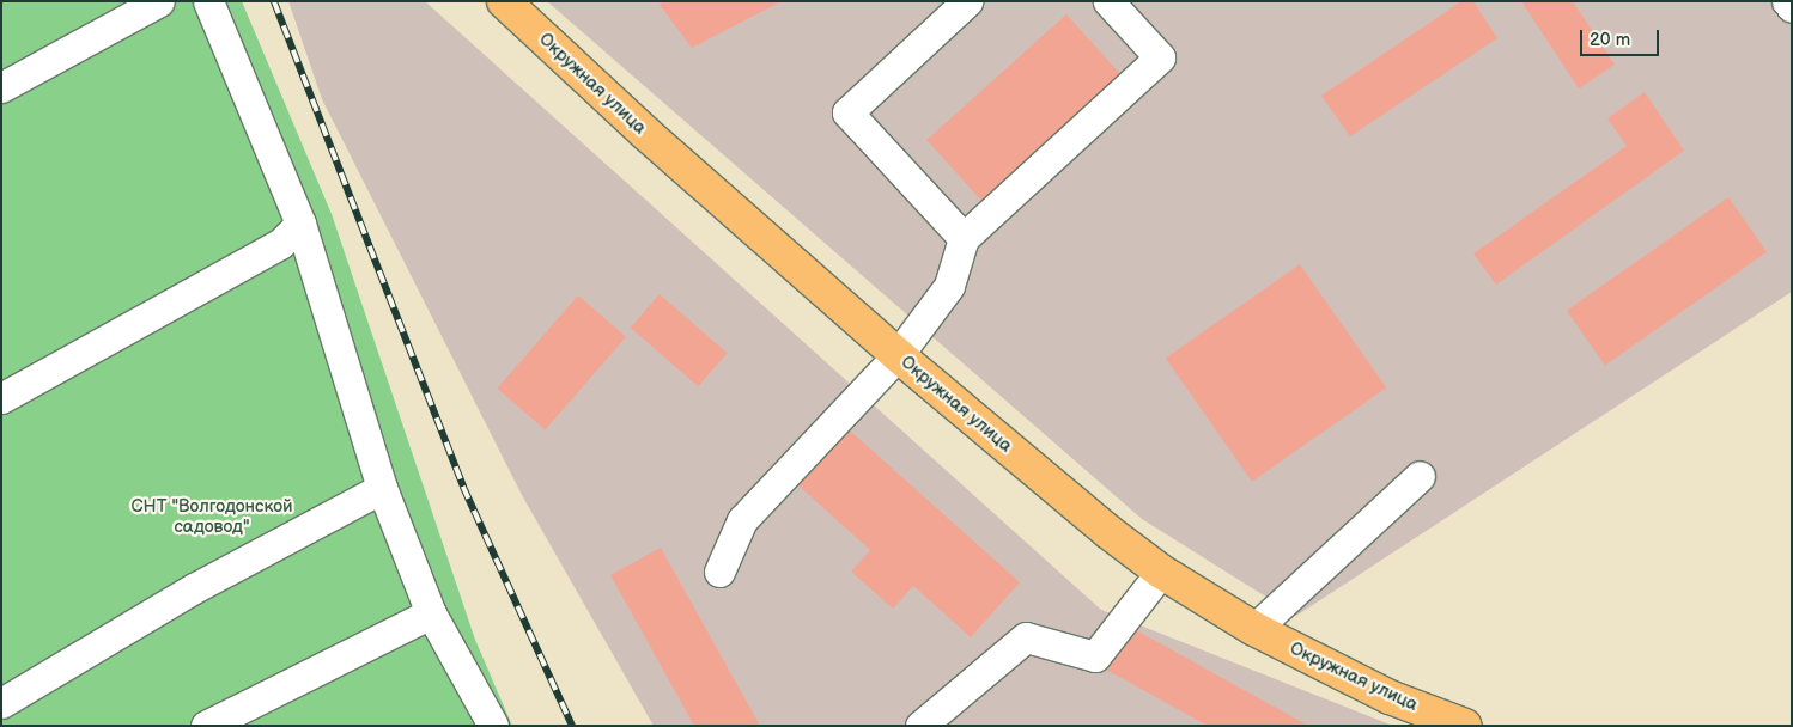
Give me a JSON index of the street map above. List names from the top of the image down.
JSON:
{
  "streets": {
    "main road": ["Окружная улица"]
  },
  "parks": ["СНТ \"Волгодонской садовод\""],
  "scale_bar": "20 m"
}
